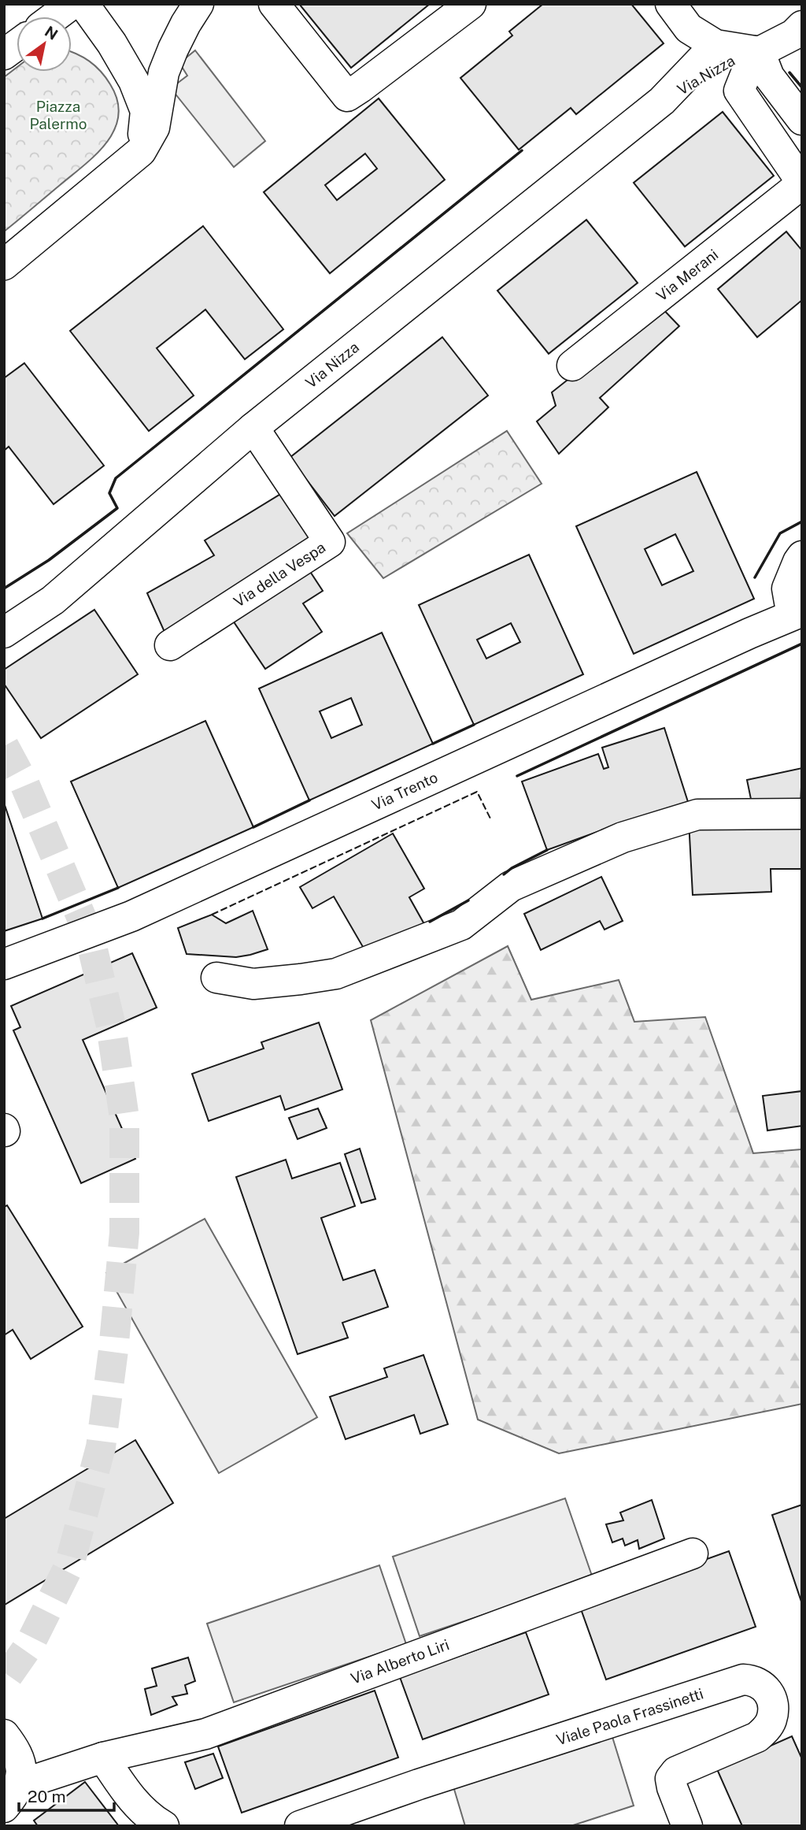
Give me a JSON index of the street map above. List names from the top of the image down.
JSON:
{
  "streets": {
    "street": [
      "Via Nizza",
      "Via Merani",
      "Via della Vespa",
      "Via Trento",
      "Via Alberto Liri",
      "Viale Paola Frassinetti"
    ]
  },
  "crossings": [
    ["Via Nizza", "Via Merani"],
    ["Via Nizza", "Via della Vespa"]
  ],
  "parks": ["Piazza Palermo"],
  "scale_bar": "20 m",
  "north": "top right"
}
